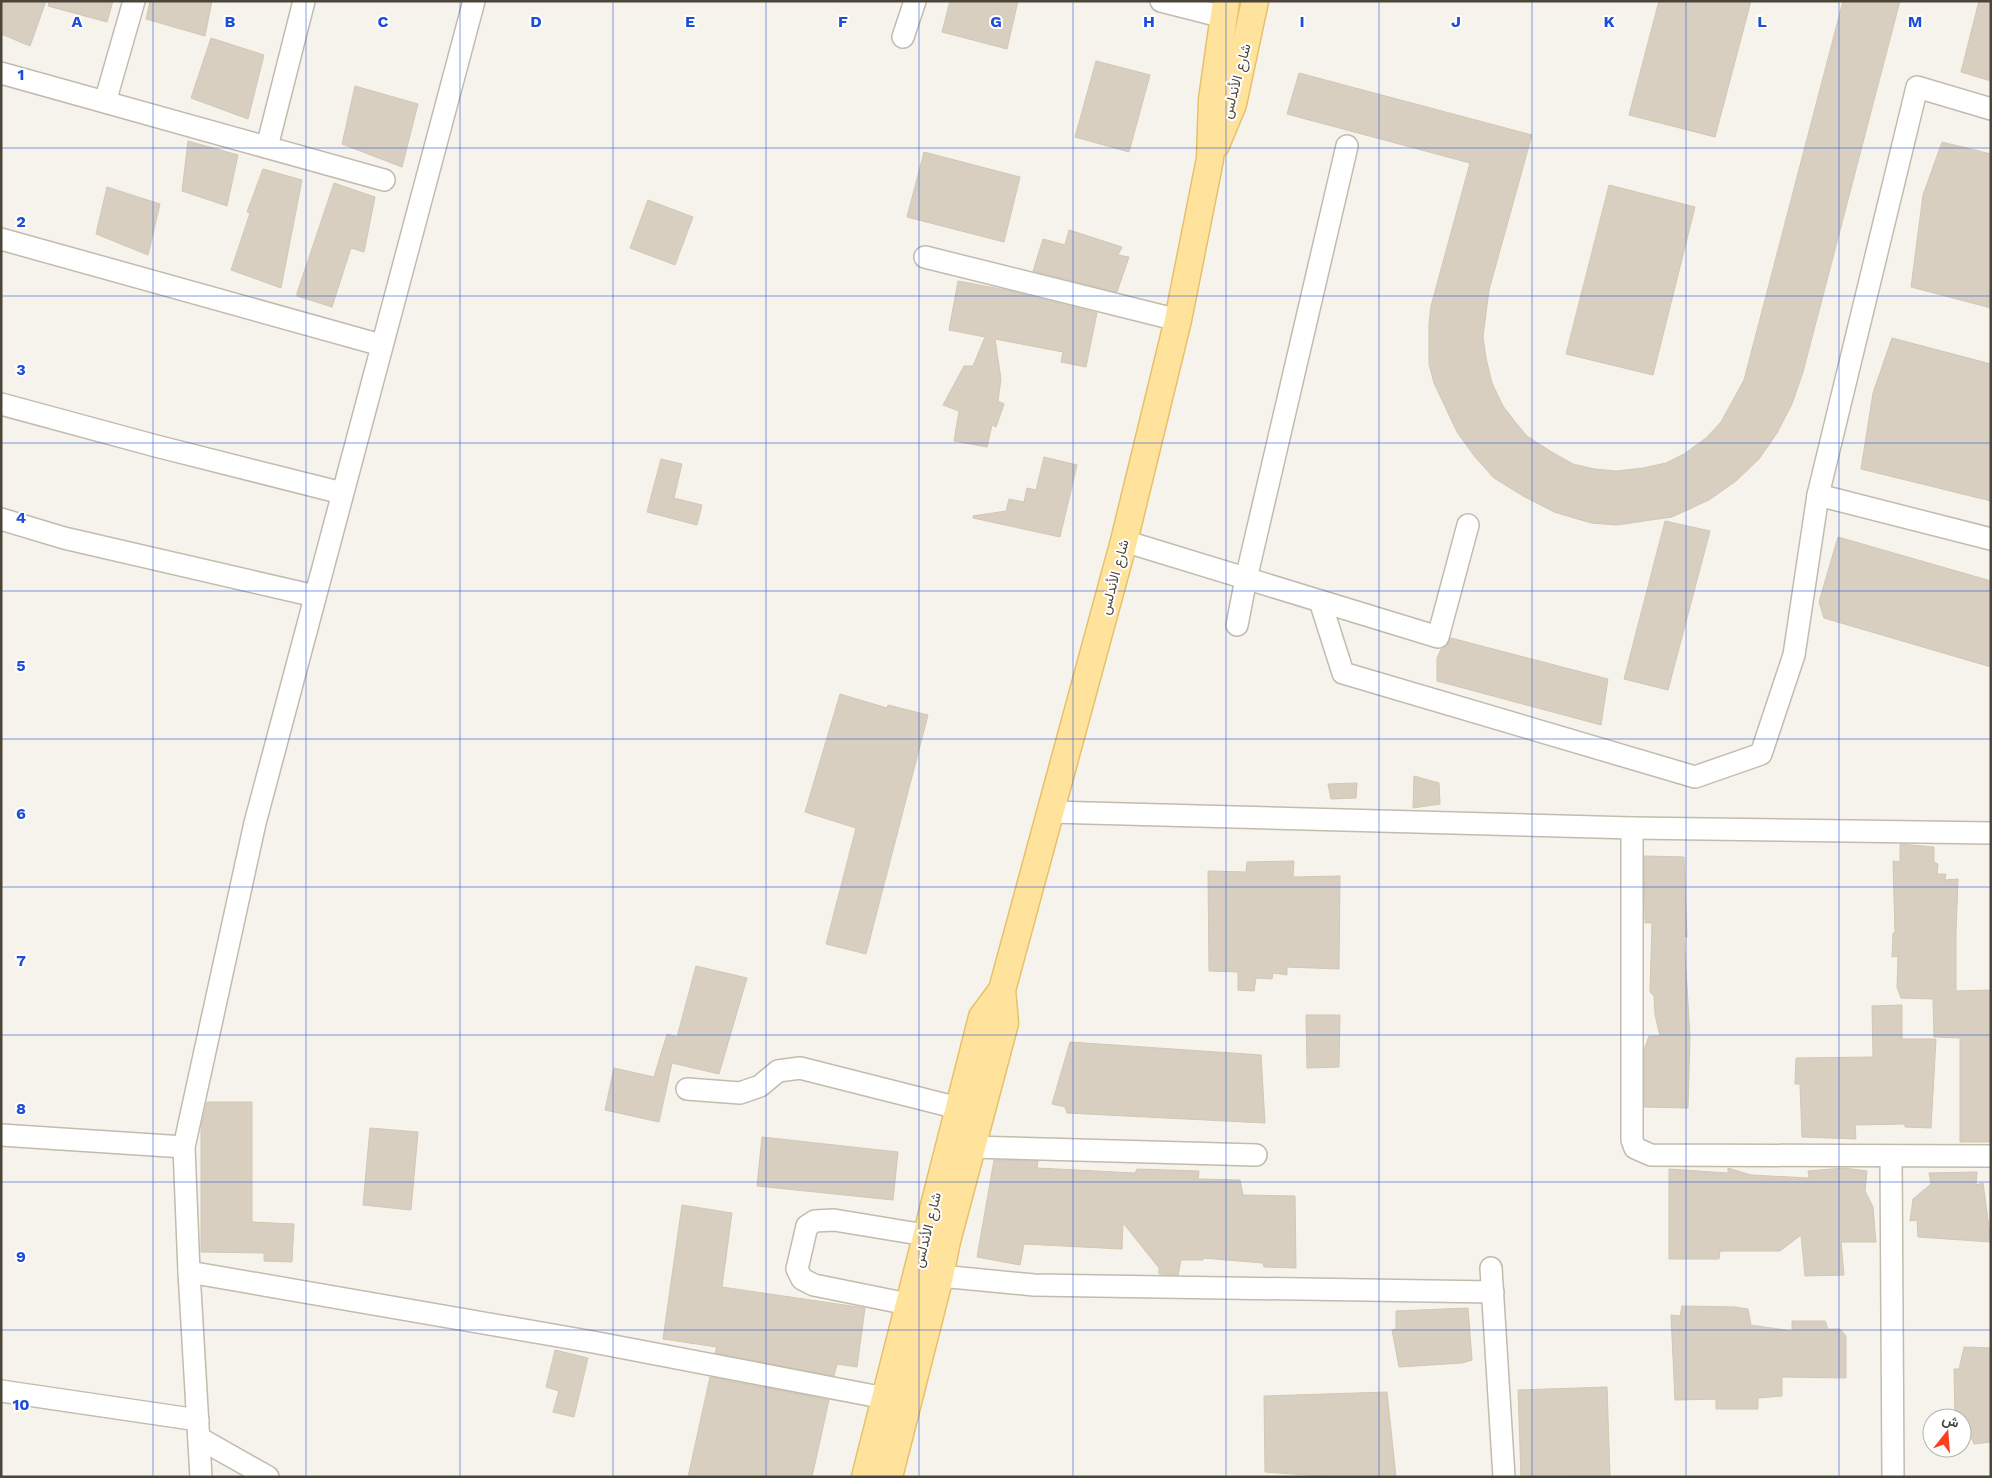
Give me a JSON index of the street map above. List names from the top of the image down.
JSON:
{
  "streets": {
    "main road": ["شارع الأندلس"]
  },
  "north": "top",
  "grid": {
    "columns": [
      "A",
      "B",
      "C",
      "D",
      "E",
      "F",
      "G",
      "H",
      "I",
      "J",
      "K",
      "L",
      "M"
    ],
    "rows": [
      "1",
      "2",
      "3",
      "4",
      "5",
      "6",
      "7",
      "8",
      "9",
      "10"
    ]
  }
}
